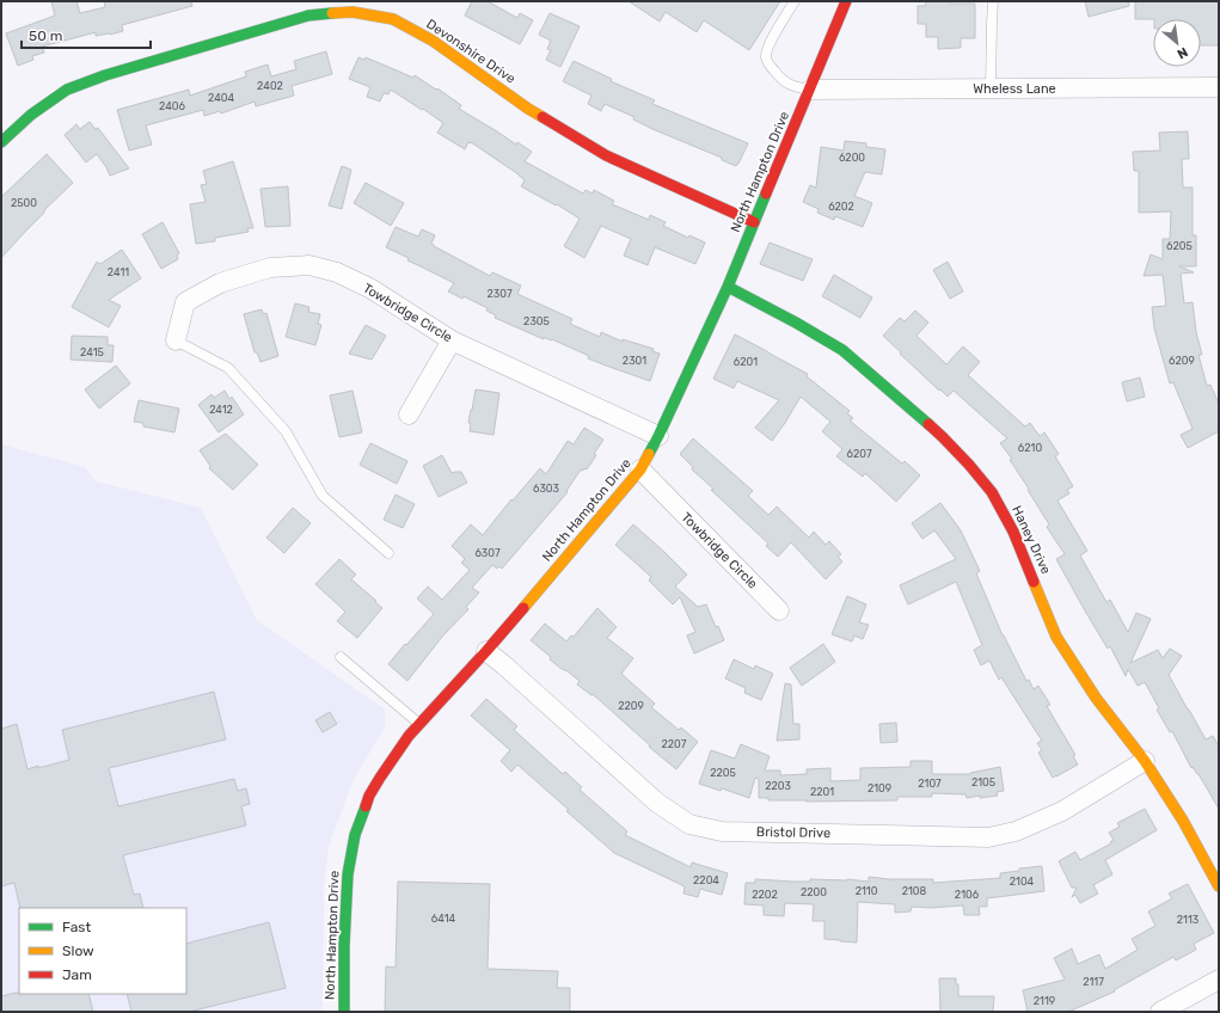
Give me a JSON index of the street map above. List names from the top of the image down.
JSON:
{
  "streets": {
    "street": [
      "Devonshire Drive",
      "Wheless Lane",
      "North Hampton Drive",
      "Towbridge Circle",
      "Haney Drive",
      "Bristol Drive"
    ]
  },
  "crossings": [
    ["Devonshire Drive", "North Hampton Drive"],
    ["Wheless Lane", "North Hampton Drive"],
    ["North Hampton Drive", "Towbridge Circle"],
    ["North Hampton Drive", "Haney Drive"],
    ["North Hampton Drive", "Bristol Drive"],
    ["Haney Drive", "Bristol Drive"]
  ],
  "house_numbers": [
    "2402",
    "2404",
    "2406",
    "6200",
    "2500",
    "6202",
    "6205",
    "2411",
    "2307",
    "2305",
    "2415",
    "2301",
    "6209",
    "6201",
    "2412",
    "6210",
    "6207",
    "6303",
    "6307",
    "2209",
    "2207",
    "2205",
    "2105",
    "2107",
    "2203",
    "2109",
    "2201",
    "2204",
    "2104",
    "2110",
    "2108",
    "2200",
    "2202",
    "2106",
    "6414",
    "2113",
    "2117",
    "2119"
  ],
  "legend": ["Fast", "Slow", "Jam"],
  "scale_bar": "50 m",
  "north": "bottom right"
}
